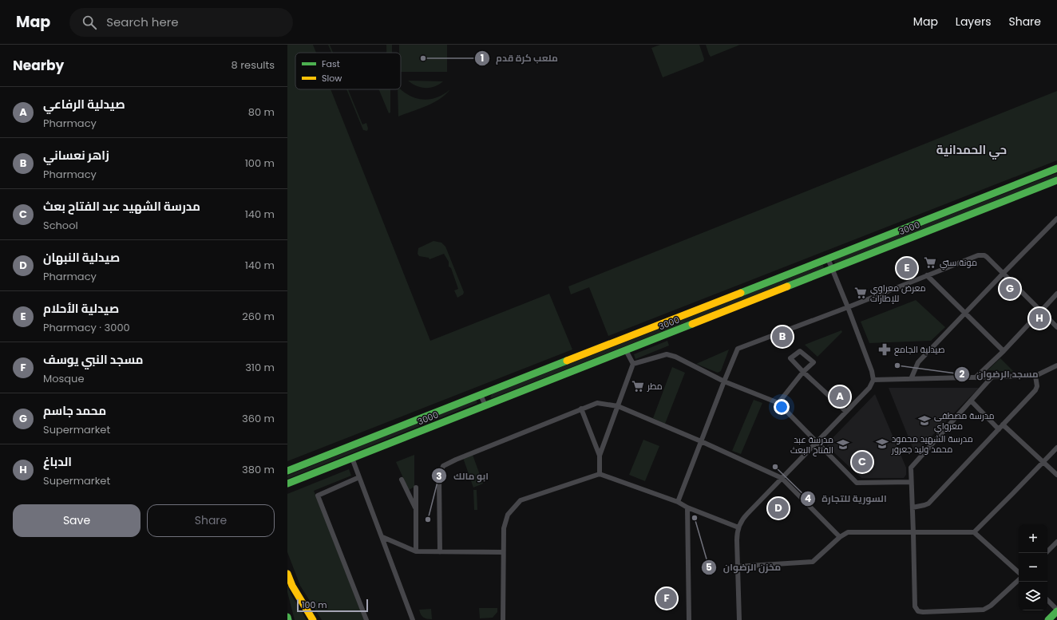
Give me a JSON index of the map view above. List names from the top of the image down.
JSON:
{
  "streets": {
    "street": ["3000"]
  },
  "districts": ["حي الحمدانية"],
  "places": {
    "other": [
      "ملعب كرة قدم",
      "مسجد الرضوان",
      "السورية للتجارة",
      "مخزن الرضوان",
      "ابو مالك"
    ],
    "supermarket": ["مونة ستي", "معرض معراوي للإطارات", "مطر"],
    "pharmacy": ["صيدلية الجامع"],
    "school or university": ["مدرسة مصطفى معرواي", "مدرسة الشهيد محمود محمد وليد جعرور", "مدرسة عبد الفتاح البعث"]
  },
  "legend": ["Fast", "Slow"],
  "scale_bar": "100 m",
  "page": {
    "header": "Map",
    "search": "Search here",
    "nav": ["Map", "Layers", "Share"],
    "heading": ["Nearby", "8 results"],
    "list": [
      {
        "mark": "A",
        "name": "صيدلية الرفاعي",
        "note": "Pharmacy",
        "value": "80 m"
      },
      {
        "mark": "B",
        "name": "زاهر نعساني",
        "note": "Pharmacy",
        "value": "100 m"
      },
      {
        "mark": "C",
        "name": "مدرسة الشهيد عبد الفتاح بعث",
        "note": "School",
        "value": "140 m"
      },
      {
        "mark": "D",
        "name": "صيدلية النبهان",
        "note": "Pharmacy",
        "value": "140 m"
      },
      {
        "mark": "E",
        "name": "صيدلية الأحلام",
        "note": "Pharmacy · 3000",
        "value": "260 m"
      },
      {
        "mark": "F",
        "name": "مسجد النبي يوسف",
        "note": "Mosque",
        "value": "310 m"
      },
      {
        "mark": "G",
        "name": "محمد جاسم",
        "note": "Supermarket",
        "value": "360 m"
      },
      {
        "mark": "H",
        "name": "الدباغ",
        "note": "Supermarket",
        "value": "380 m"
      }
    ],
    "pins": [
      "E",
      "G",
      "H",
      "B",
      "A",
      "C",
      "D",
      "F"
    ],
    "buttons": ["Save", "Share"],
    "map_buttons": ["+", "−"],
    "scale": "100 m"
  }
}
